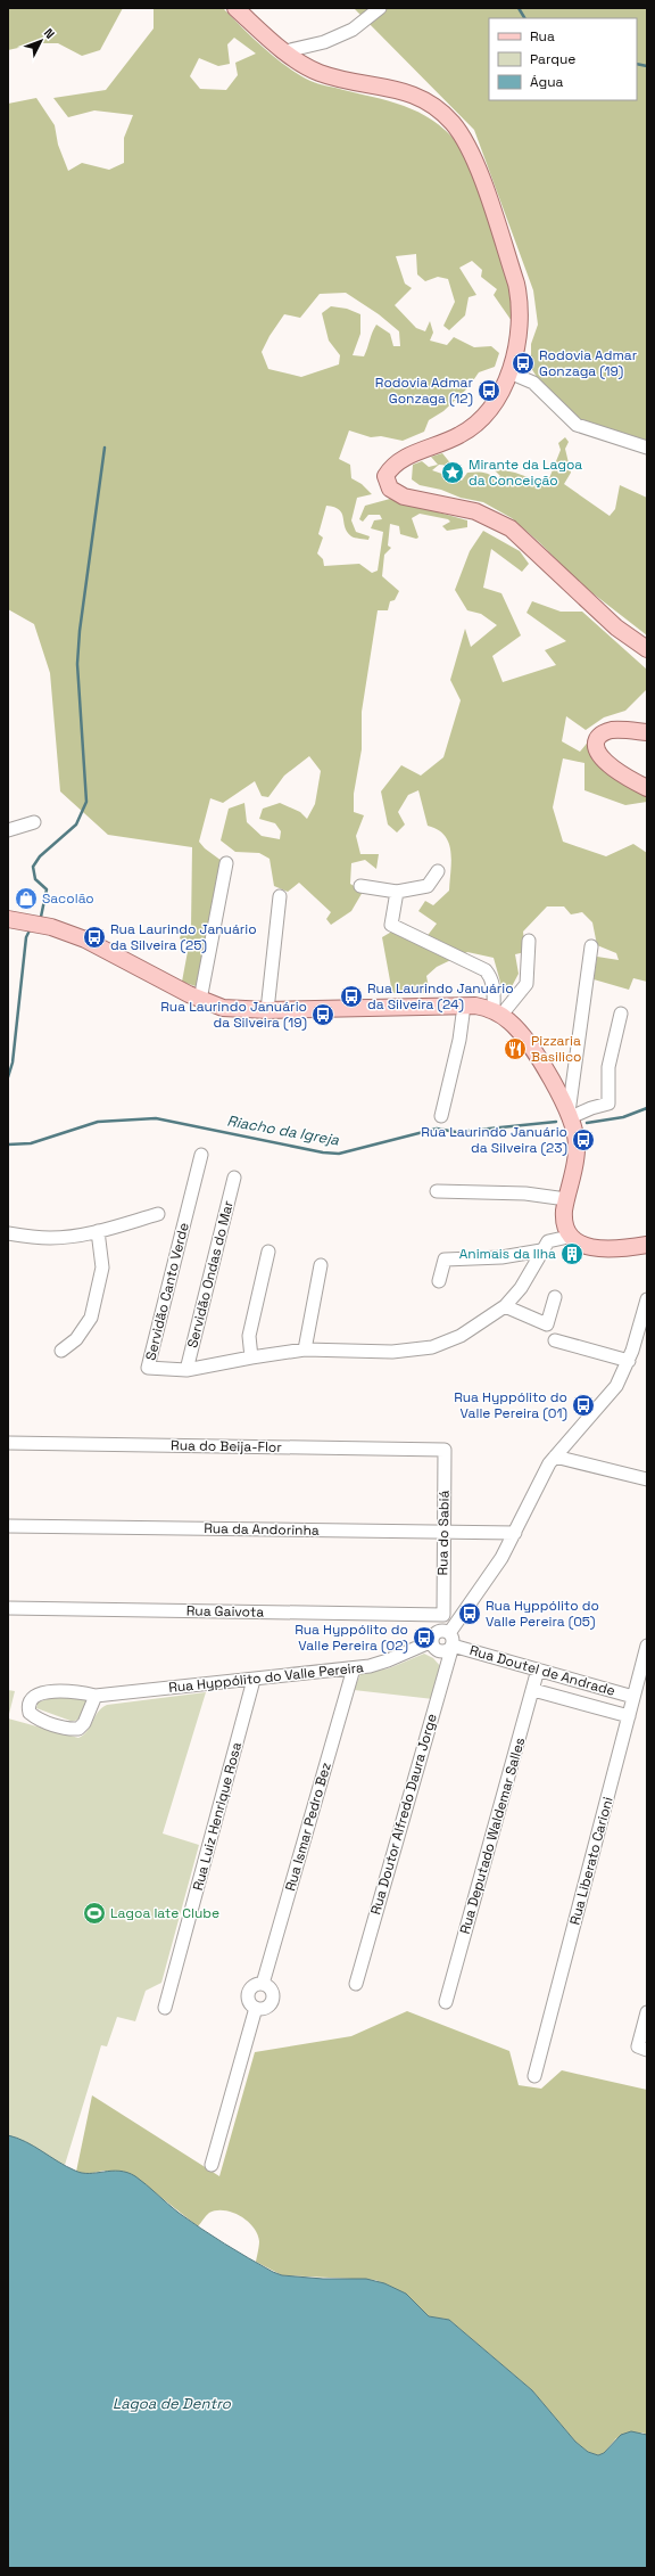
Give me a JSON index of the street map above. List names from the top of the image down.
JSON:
{
  "streets": {
    "street": [
      "Servidão Ondas do Mar",
      "Servidão Canto Verde",
      "Rua do Beija-Flor",
      "Rua da Andorinha",
      "Rua do Sabiá",
      "Rua Gaivota",
      "Rua Doutel de Andrade",
      "Rua Hyppólito do Valle Pereira",
      "Rua Doutor Alfredo Daura Jorge",
      "Rua Luiz Henrique Rosa",
      "Rua Ismar Pedro Bez",
      "Rua Deputado Waldemar Salles",
      "Rua Liberato Carioni"
    ]
  },
  "crossings": [
    ["Servidão Ondas do Mar", "Servidão Canto Verde"],
    ["Rua do Beija-Flor", "Rua do Sabiá"],
    ["Rua da Andorinha", "Rua do Sabiá"],
    ["Rua do Sabiá", "Rua Gaivota"],
    ["Rua Doutel de Andrade", "Rua Hyppólito do Valle Pereira"],
    ["Rua Doutel de Andrade", "Rua Doutor Alfredo Daura Jorge"],
    ["Rua Doutel de Andrade", "Rua Deputado Waldemar Salles"],
    ["Rua Doutel de Andrade", "Rua Liberato Carioni"],
    ["Rua Hyppólito do Valle Pereira", "Rua Doutor Alfredo Daura Jorge"],
    ["Rua Hyppólito do Valle Pereira", "Rua Luiz Henrique Rosa"],
    ["Rua Hyppólito do Valle Pereira", "Rua Ismar Pedro Bez"]
  ],
  "water": ["Riacho da Igreja", "Lagoa de Dentro"],
  "places": {
    "bus stop": [
      "Rodovia Admar Gonzaga (19)",
      "Rodovia Admar Gonzaga (12)",
      "Rua Laurindo Januário da Silveira (25)",
      "Rua Laurindo Januário da Silveira (24)",
      "Rua Laurindo Januário da Silveira (19)",
      "Rua Laurindo Januário da Silveira (23)",
      "Rua Hyppólito do Valle Pereira (01)",
      "Rua Hyppólito do Valle Pereira (05)",
      "Rua Hyppólito do Valle Pereira (02)"
    ],
    "place": ["Mirante da Lagoa da Conceição"],
    "shop": ["Sacolão"],
    "restaurant": ["Pizzaria Basilico"],
    "building": ["Animais da Ilha"],
    "sports": ["Lagoa Iate Clube"]
  },
  "legend": ["Rua", "Parque", "Água"],
  "north": "top right"
}
